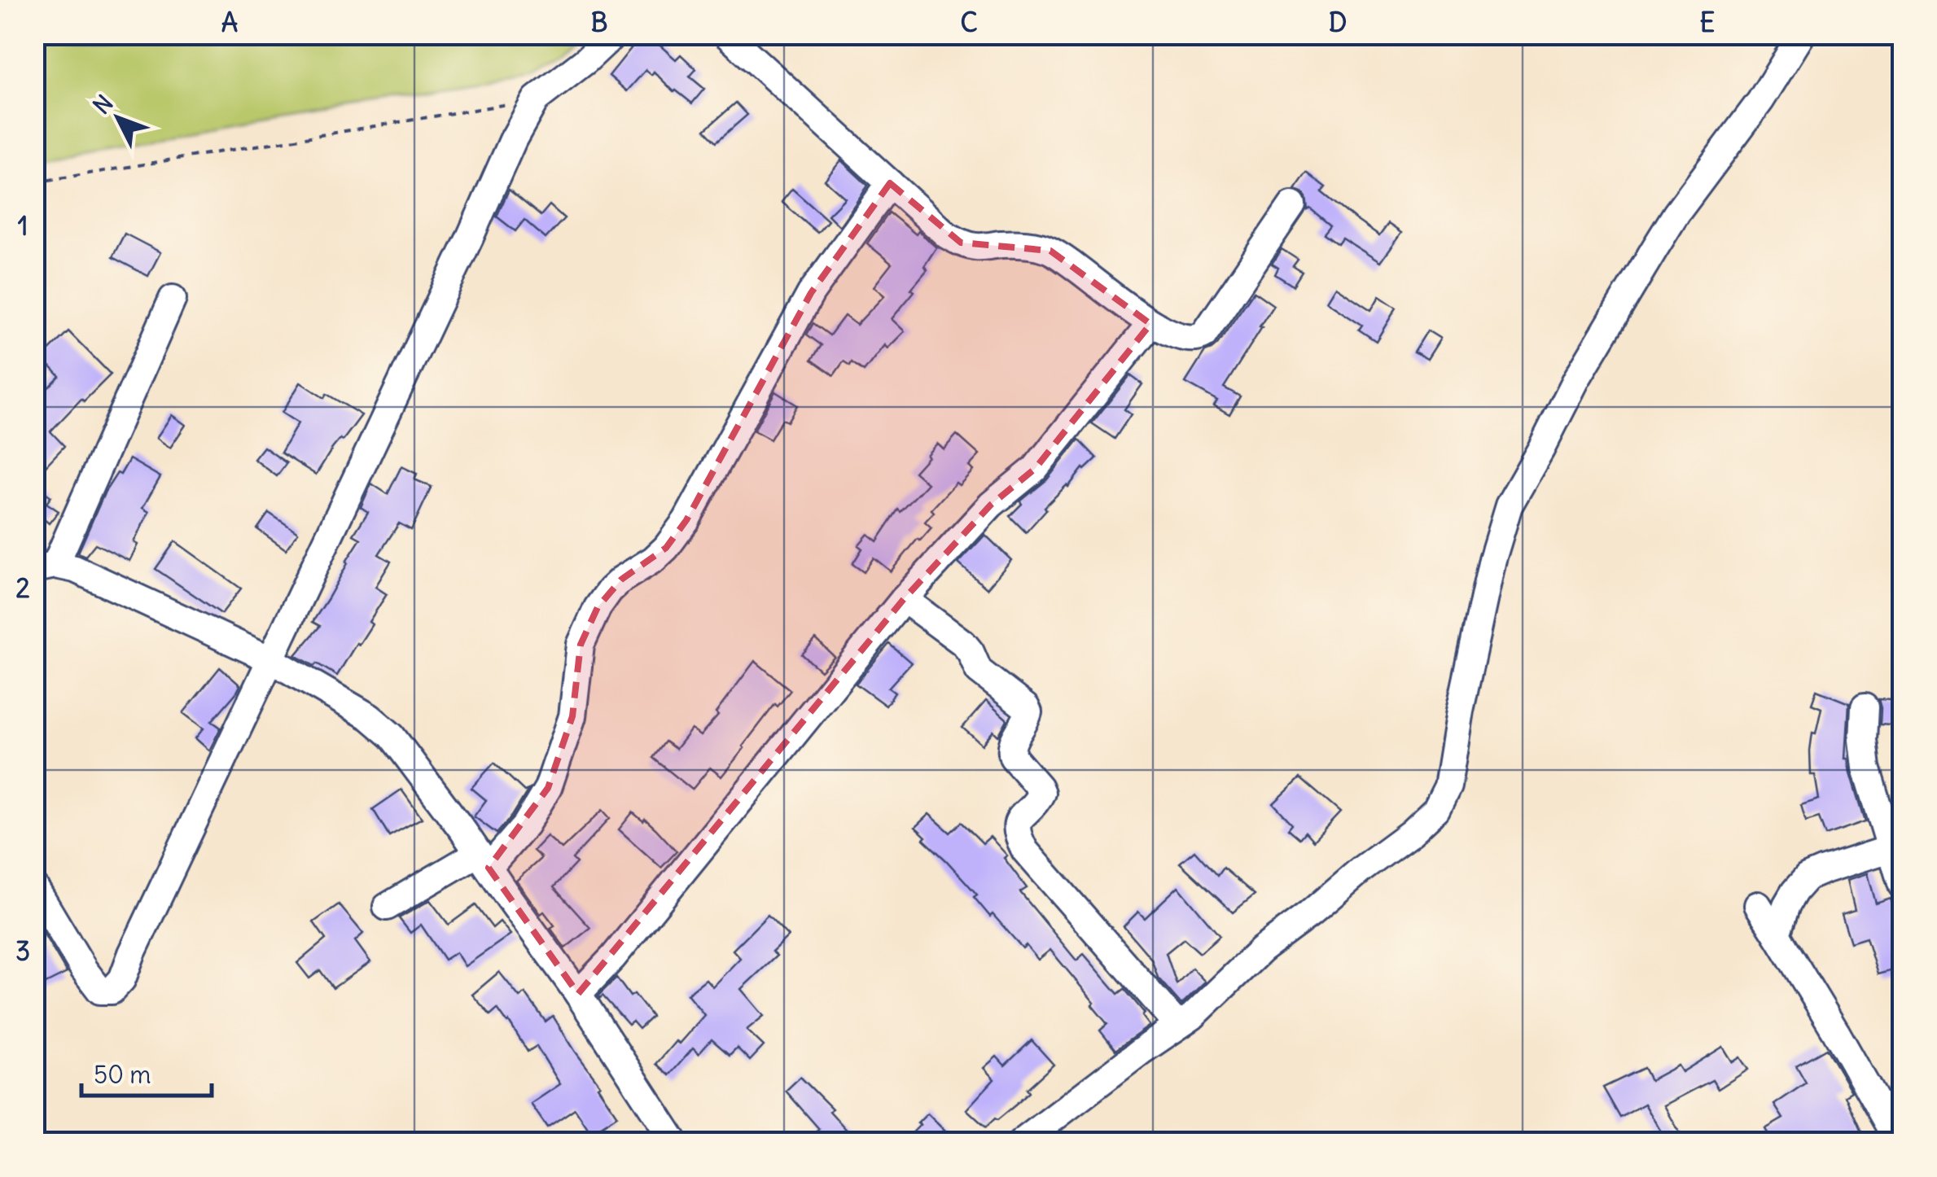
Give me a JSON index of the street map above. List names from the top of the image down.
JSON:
{
  "scale_bar": "50 m",
  "north": "top left",
  "grid": {
    "columns": [
      "A",
      "B",
      "C",
      "D",
      "E"
    ],
    "rows": ["1", "2", "3"]
  }
}
